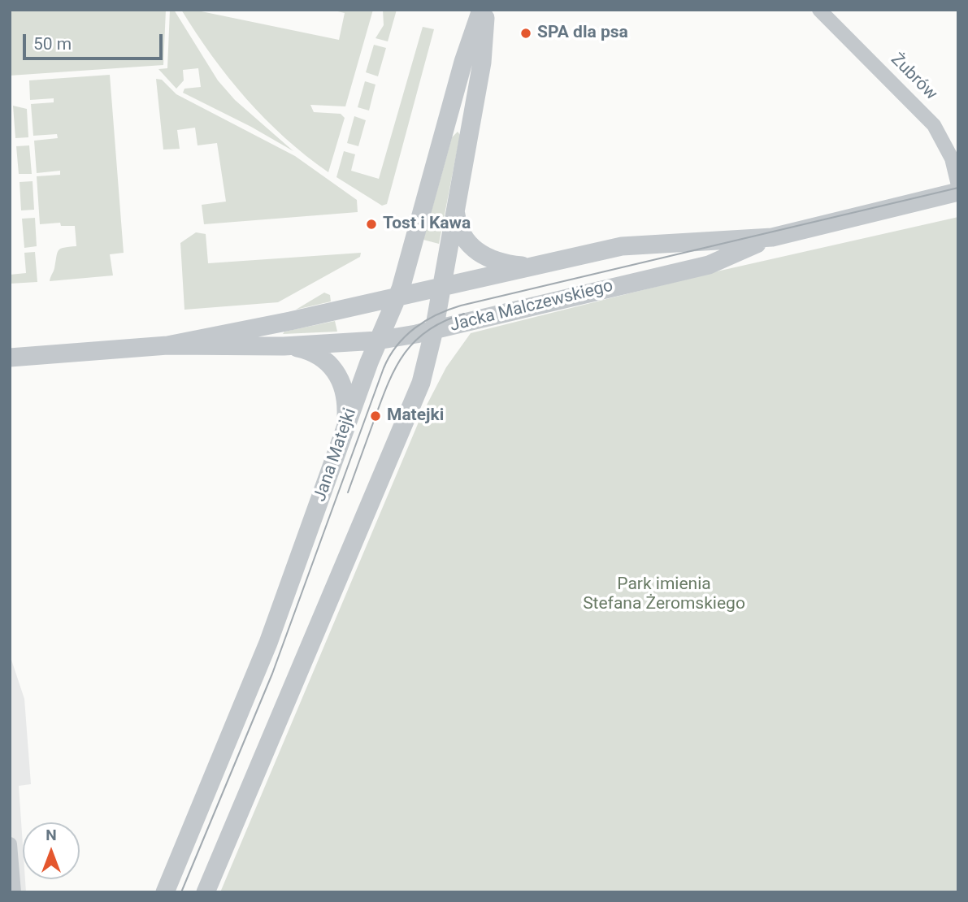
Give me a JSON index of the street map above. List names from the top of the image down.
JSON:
{
  "streets": {
    "street": ["Żubrów", "Jacka Malczewskiego", "Jana Matejki"]
  },
  "crossings": [
    ["Jacka Malczewskiego", "Jana Matejki"]
  ],
  "parks": ["Park imienia Stefana Żeromskiego"],
  "places": ["SPA dla psa", "Tost i Kawa", "Matejki"],
  "scale_bar": "50 m",
  "north": "top"
}
